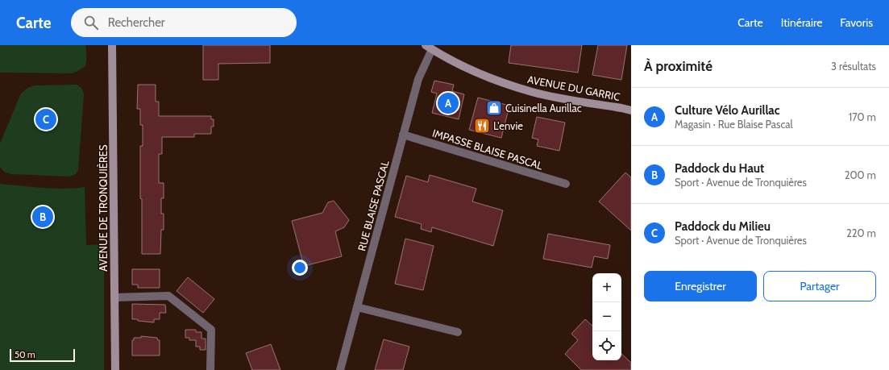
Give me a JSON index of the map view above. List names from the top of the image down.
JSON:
{
  "streets": {
    "street": [
      "AVENUE DU GARRIC",
      "IMPASSE BLAISE PASCAL",
      "RUE BLAISE PASCAL",
      "AVENUE DE TRONQUIÈRES"
    ]
  },
  "crossings": [
    ["AVENUE DU GARRIC", "RUE BLAISE PASCAL"],
    ["IMPASSE BLAISE PASCAL", "RUE BLAISE PASCAL"]
  ],
  "places": {
    "shop": ["Cuisinella Aurillac"],
    "restaurant": ["L'envie"]
  },
  "scale_bar": "50 m",
  "page": {
    "header": "Carte",
    "search": "Rechercher",
    "nav": ["Carte", "Itinéraire", "Favoris"],
    "heading": ["À proximité", "3 résultats"],
    "list": [
      {
        "mark": "A",
        "name": "Culture Vélo Aurillac",
        "note": "Magasin · Rue Blaise Pascal",
        "value": "170 m"
      },
      {
        "mark": "B",
        "name": "Paddock du Haut",
        "note": "Sport · Avenue de Tronquières",
        "value": "200 m"
      },
      {
        "mark": "C",
        "name": "Paddock du Milieu",
        "note": "Sport · Avenue de Tronquières",
        "value": "220 m"
      }
    ],
    "pins": ["A", "C", "B"],
    "buttons": ["Enregistrer", "Partager"],
    "map_buttons": ["+", "−"],
    "scale": "50 m"
  }
}
